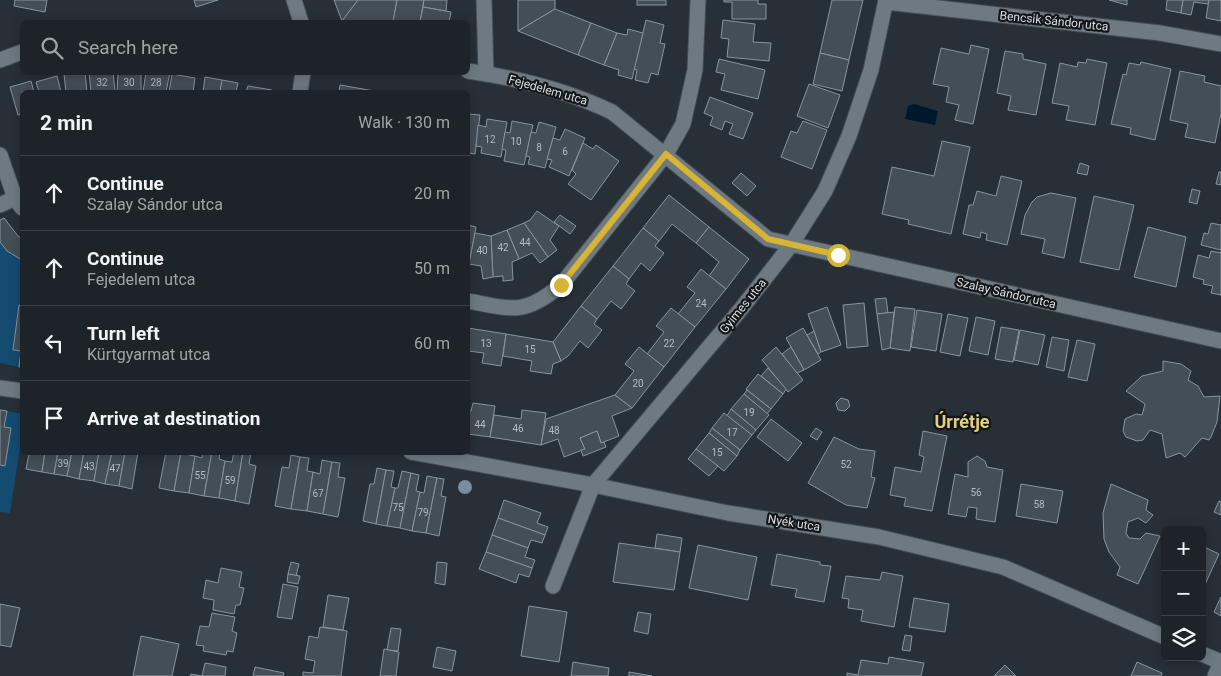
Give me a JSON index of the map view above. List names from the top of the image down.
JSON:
{
  "streets": {
    "street": [
      "Bencsik Sándor utca",
      "Fejedelem utca",
      "Szalay Sándor utca",
      "Gyimes utca",
      "Nyék utca"
    ]
  },
  "crossings": [
    ["Bencsik Sándor utca", "Gyimes utca"],
    ["Fejedelem utca", "Szalay Sándor utca"],
    ["Fejedelem utca", "Gyimes utca"],
    ["Szalay Sándor utca", "Gyimes utca"],
    ["Gyimes utca", "Nyék utca"]
  ],
  "districts": ["Úrrétje"],
  "house_numbers": [
    "32",
    "30",
    "28",
    "12",
    "10",
    "8",
    "6",
    "44",
    "42",
    "40",
    "24",
    "13",
    "22",
    "15",
    "20",
    "19",
    "44",
    "46",
    "48",
    "17",
    "15",
    "39",
    "52",
    "43",
    "47",
    "55",
    "59",
    "56",
    "67",
    "58",
    "75",
    "79"
  ],
  "page": {
    "search": "Search here",
    "heading": ["2 min", "Walk · 130 m"],
    "list": [
      ["Continue", "Szalay Sándor utca", "20 m"],
      ["Continue", "Fejedelem utca", "50 m"],
      ["Turn left", "Kürtgyarmat utca", "60 m"],
      "Arrive at destination"
    ],
    "map_buttons": ["+", "−"]
  }
}
